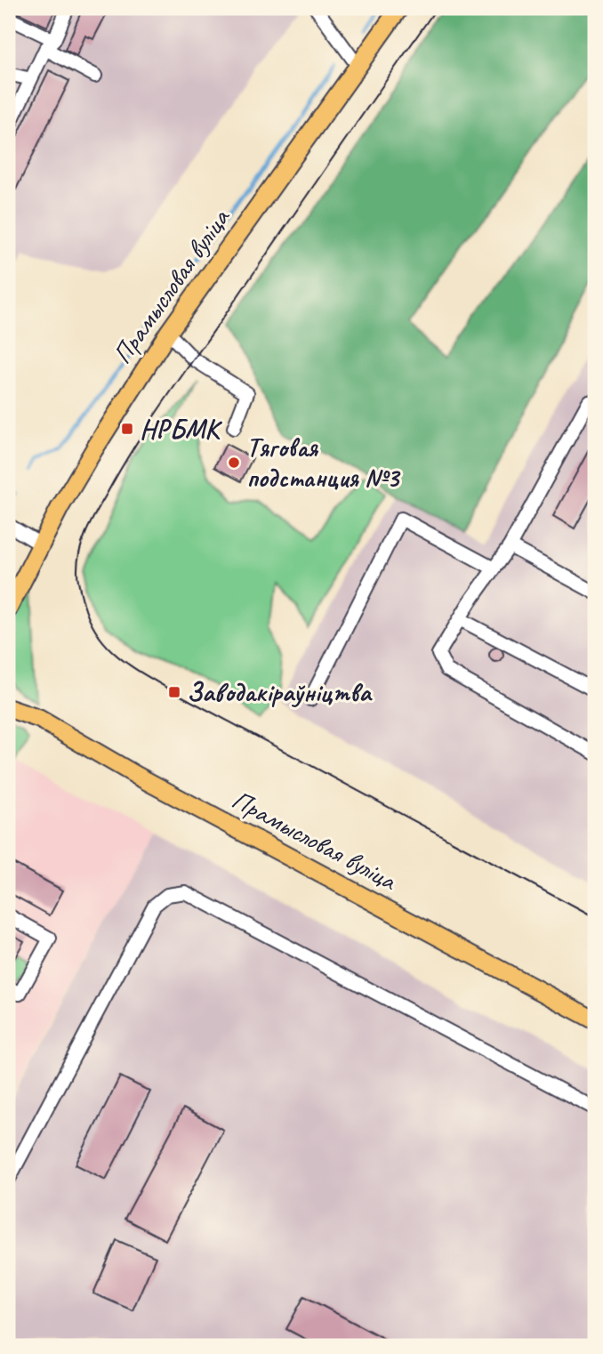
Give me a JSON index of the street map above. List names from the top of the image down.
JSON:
{
  "streets": {
    "main road": ["Прамысловая вуліца"]
  },
  "places": {
    "transit": ["НРБМК", "Заводакіраўніцтва"],
    "other": ["Тяговая подстанция №3"]
  }
}
